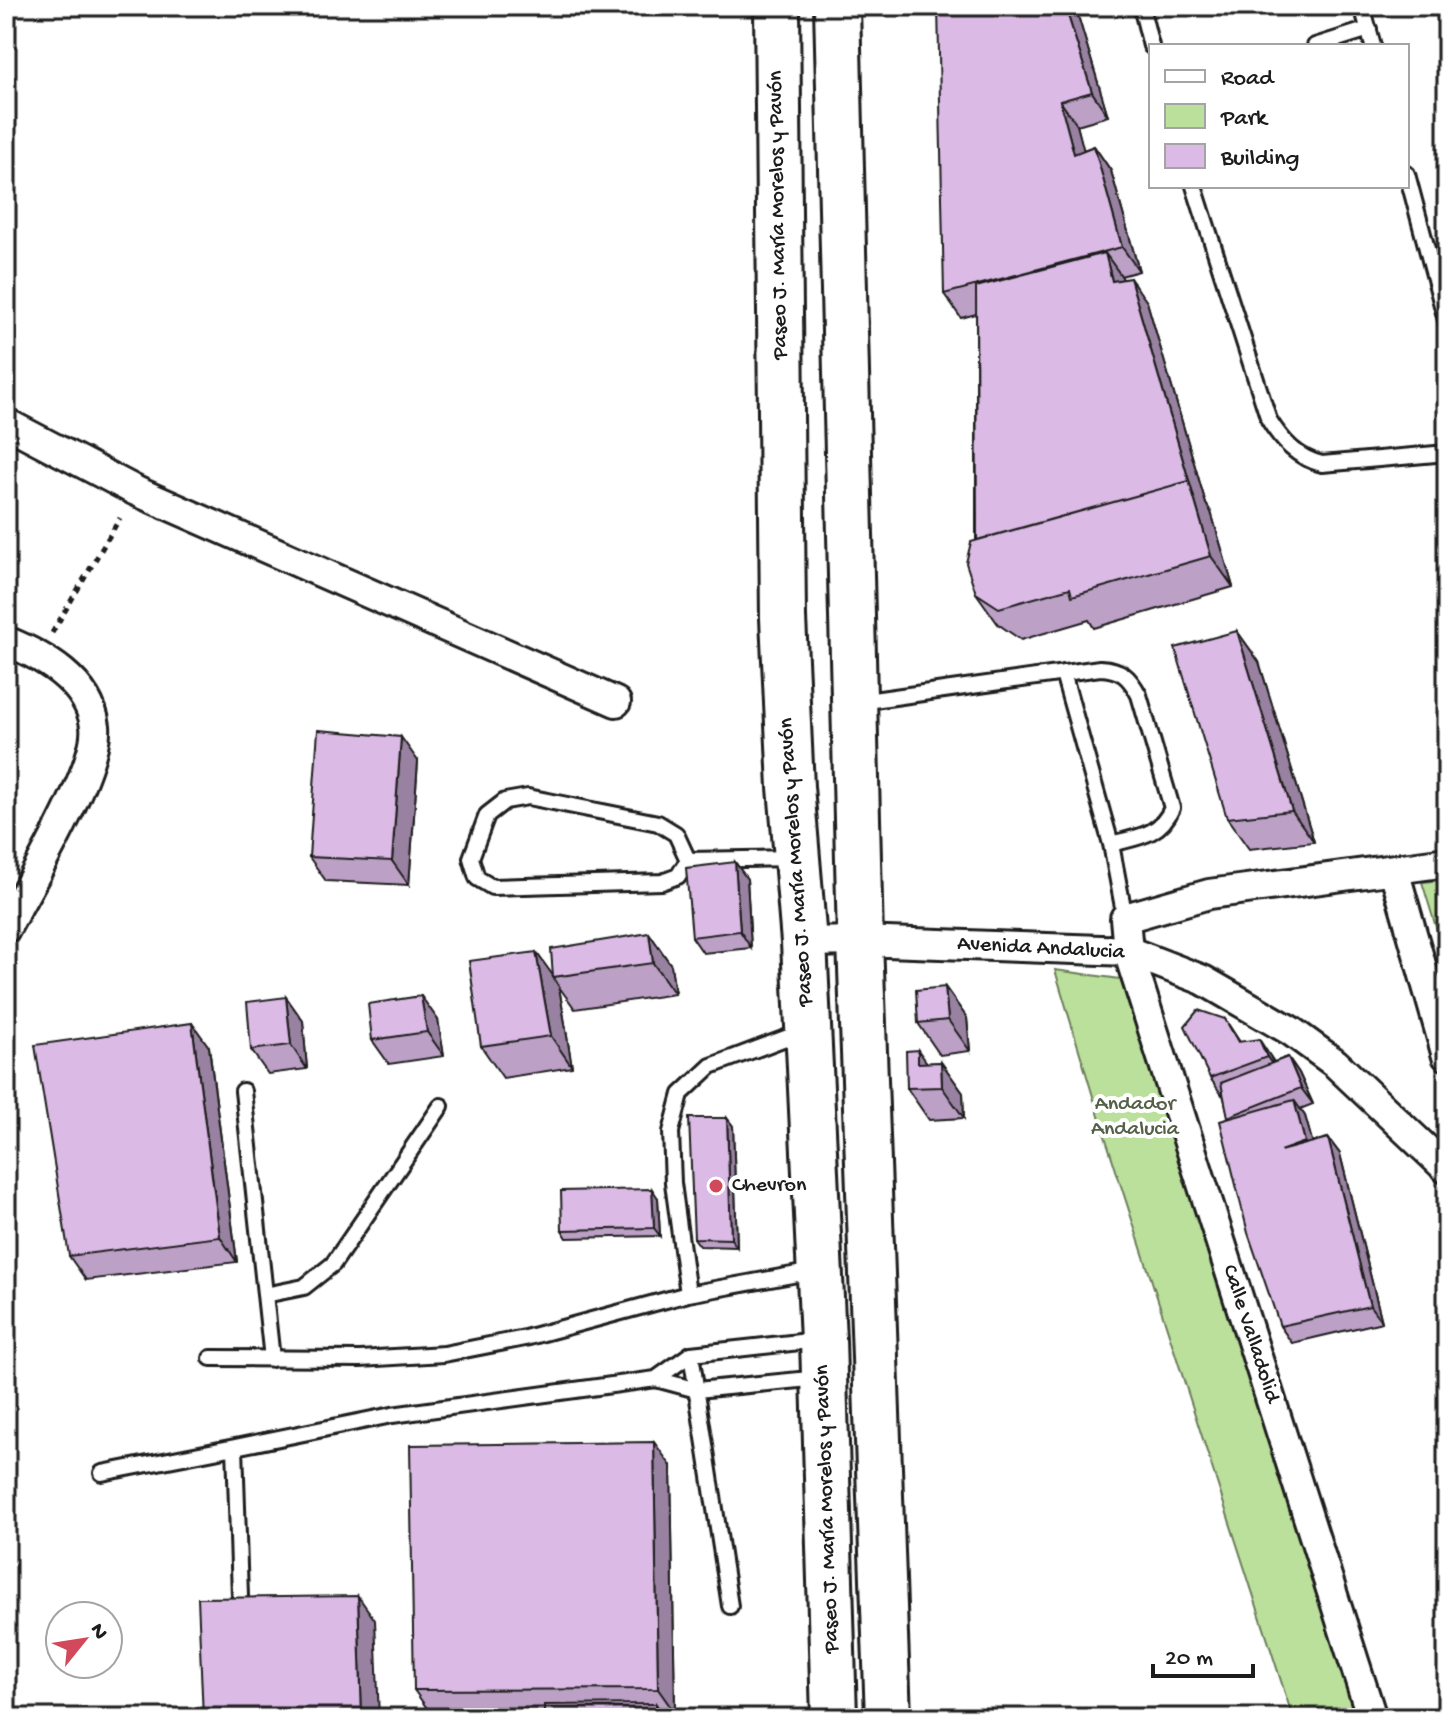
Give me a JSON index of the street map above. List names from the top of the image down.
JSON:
{
  "streets": {
    "highway": ["Paseo J. María Morelos y Pavón"],
    "street": ["Avenida Andalucia", "Calle Valladolid"]
  },
  "crossings": [
    ["Paseo J. María Morelos y Pavón", "Avenida Andalucia"],
    ["Avenida Andalucia", "Calle Valladolid"]
  ],
  "parks": ["Andador Andalucia"],
  "places": ["Chevron"],
  "legend": ["Road", "Park", "Building"],
  "scale_bar": "20 m",
  "north": "top right"
}
